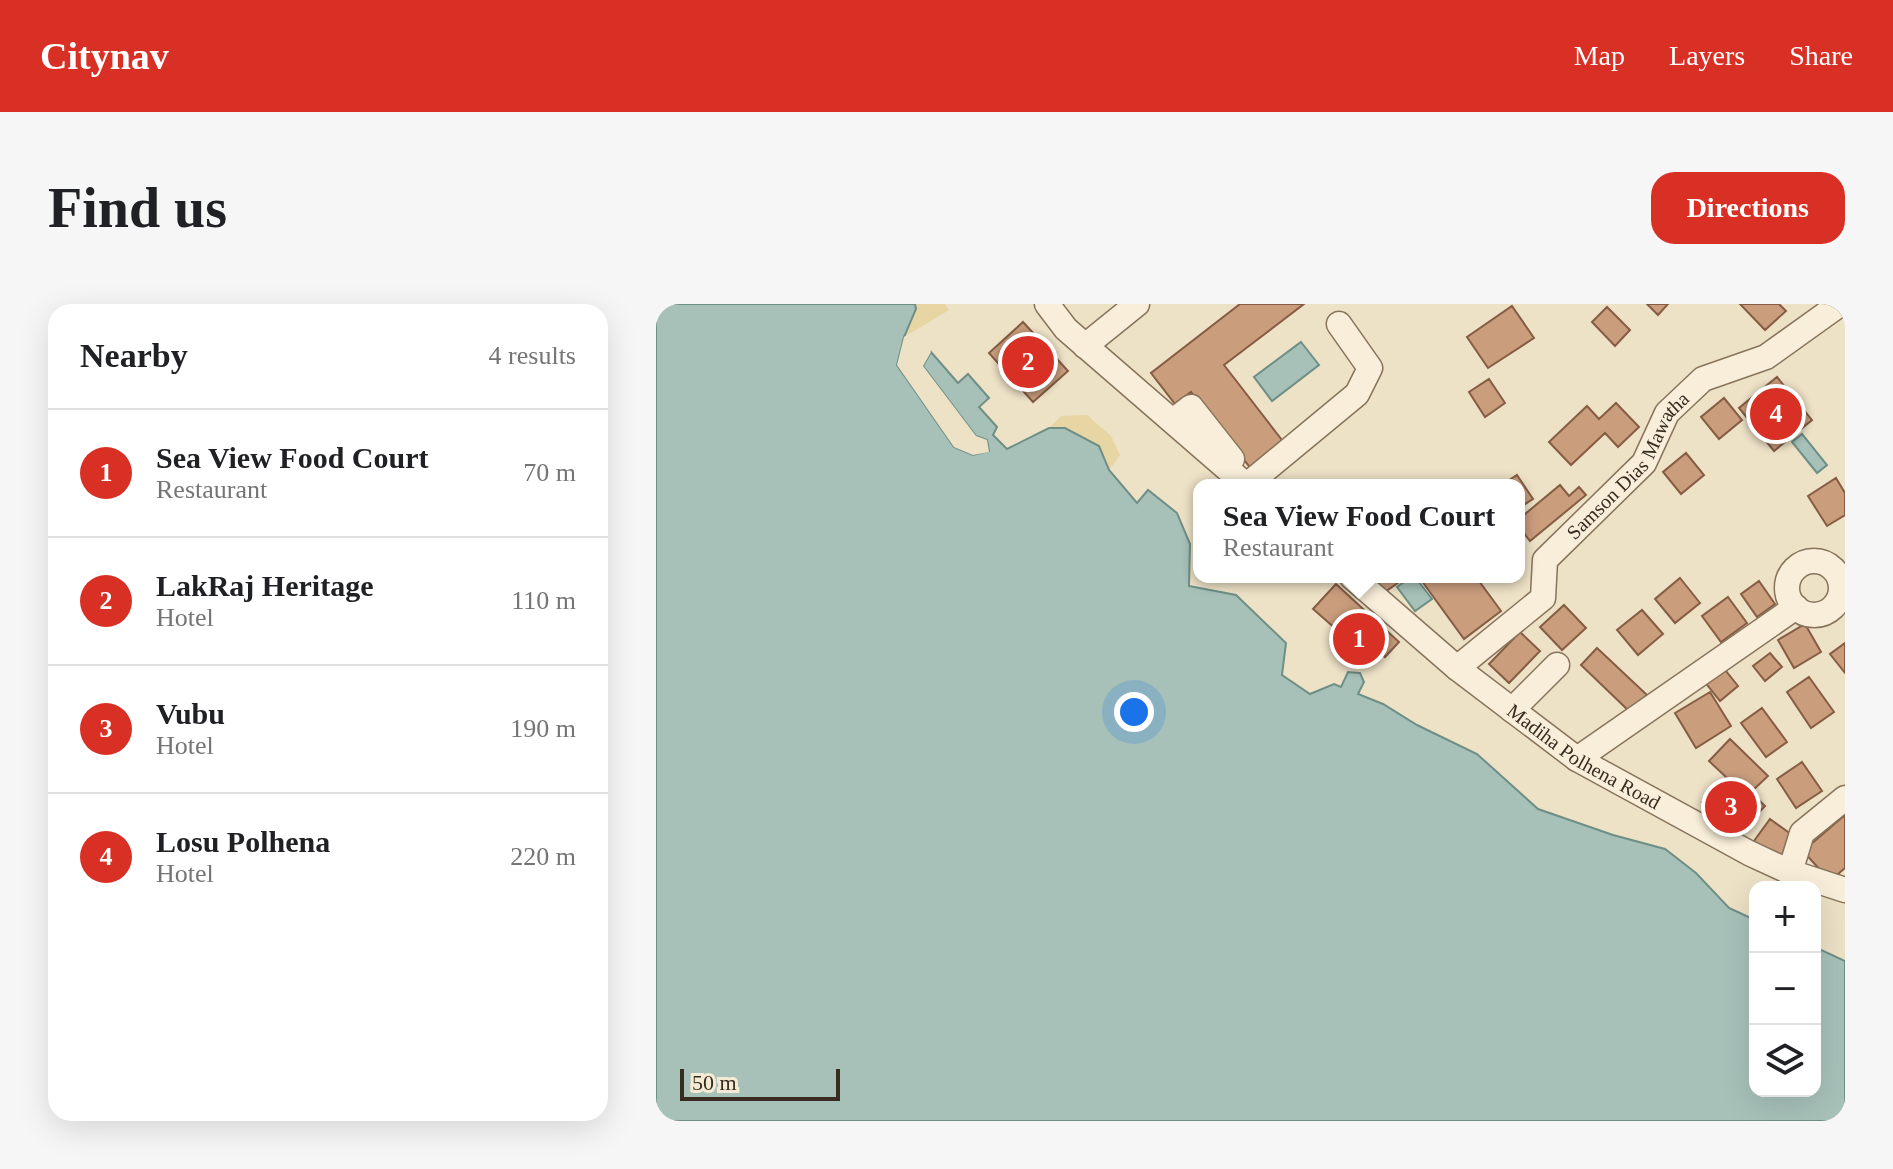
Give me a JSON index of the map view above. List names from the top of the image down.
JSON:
{
  "streets": {
    "street": ["Samson Dias Mawatha", "Madiha Polhena Road"]
  },
  "crossings": [
    ["Samson Dias Mawatha", "Madiha Polhena Road"]
  ],
  "scale_bar": "50 m",
  "page": {
    "header": "Citynav",
    "nav": ["Map", "Layers", "Share"],
    "buttons": "Directions",
    "title": "Find us",
    "heading": ["Nearby", "4 results"],
    "pins": [
      "2",
      "4",
      "1",
      "3"
    ],
    "list": [
      {
        "mark": "1",
        "name": "Sea View Food Court",
        "note": "Restaurant",
        "value": "70 m"
      },
      {
        "mark": "2",
        "name": "LakRaj Heritage",
        "note": "Hotel",
        "value": "110 m"
      },
      {
        "mark": "3",
        "name": "Vubu",
        "note": "Hotel",
        "value": "190 m"
      },
      {
        "mark": "4",
        "name": "Losu Polhena",
        "note": "Hotel",
        "value": "220 m"
      }
    ],
    "popup": ["Sea View Food Court", "Restaurant"],
    "map_buttons": ["+", "−"],
    "scale": "50 m"
  }
}
